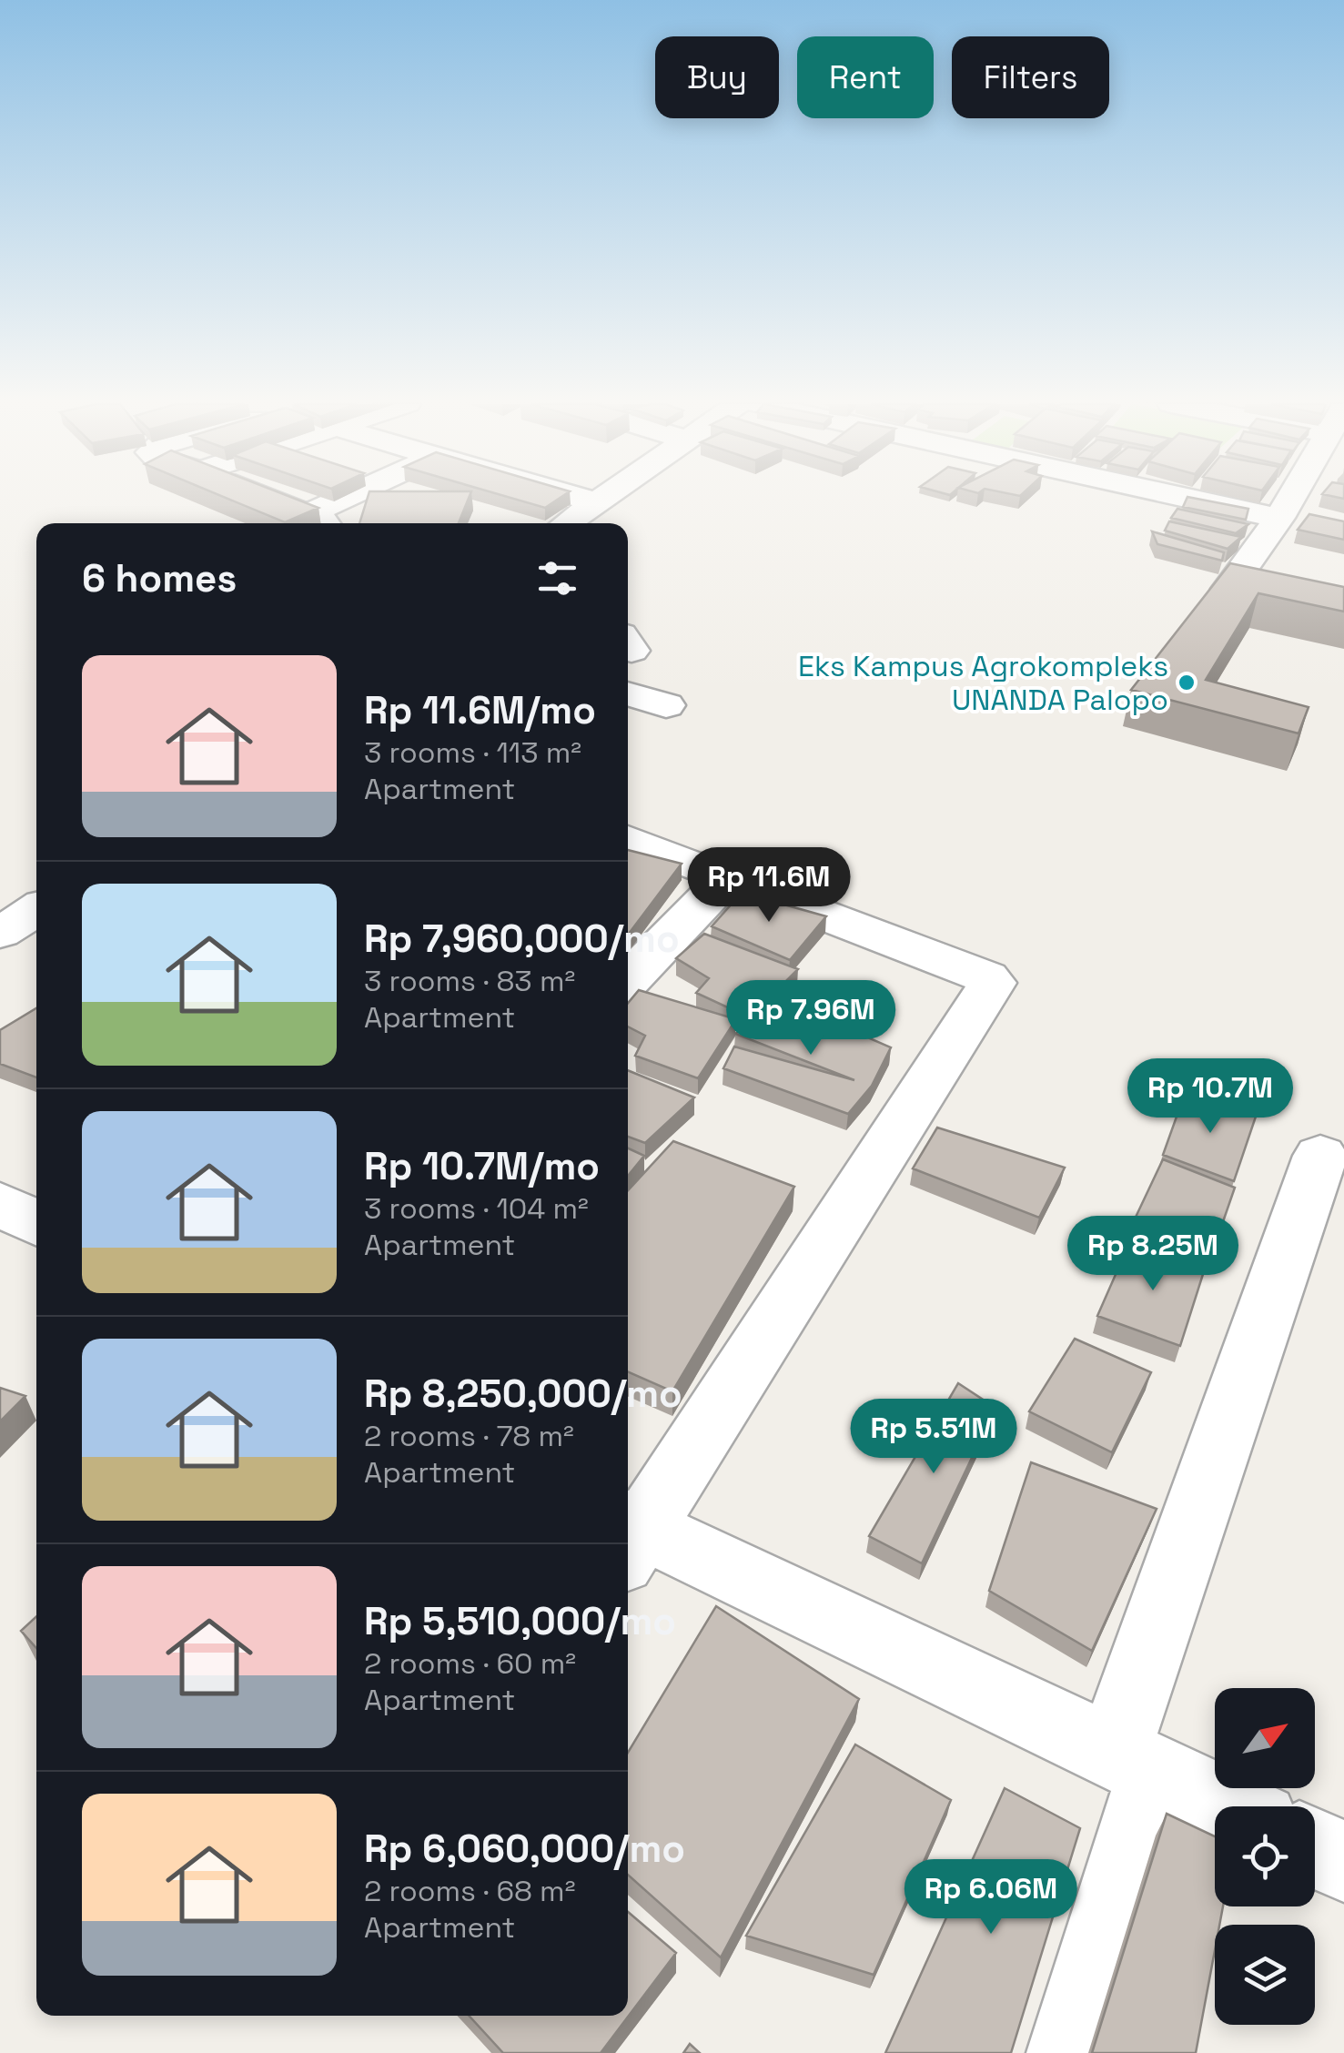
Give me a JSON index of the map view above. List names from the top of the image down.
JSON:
{
  "places": ["Eks Kampus Agrokompleks UNANDA Palopo"],
  "north": "top right",
  "page": {
    "chip": ["Buy", "Rent", "Filters"],
    "heading": "6 homes",
    "list": [
      {
        "name": "Rp 11.6M/mo",
        "note": "3 rooms · 113 m² · Apartment"
      },
      {
        "name": "Rp 7,960,000/mo",
        "note": "3 rooms · 83 m² · Apartment"
      },
      {
        "name": "Rp 10.7M/mo",
        "note": "3 rooms · 104 m² · Apartment"
      },
      {
        "name": "Rp 8,250,000/mo",
        "note": "2 rooms · 78 m² · Apartment"
      },
      {
        "name": "Rp 5,510,000/mo",
        "note": "2 rooms · 60 m² · Apartment"
      },
      {
        "name": "Rp 6,060,000/mo",
        "note": "2 rooms · 68 m² · Apartment"
      }
    ],
    "price": [
      "Rp 11.6M",
      "Rp 7.96M",
      "Rp 10.7M",
      "Rp 8.25M",
      "Rp 5.51M",
      "Rp 6.06M"
    ]
  }
}
